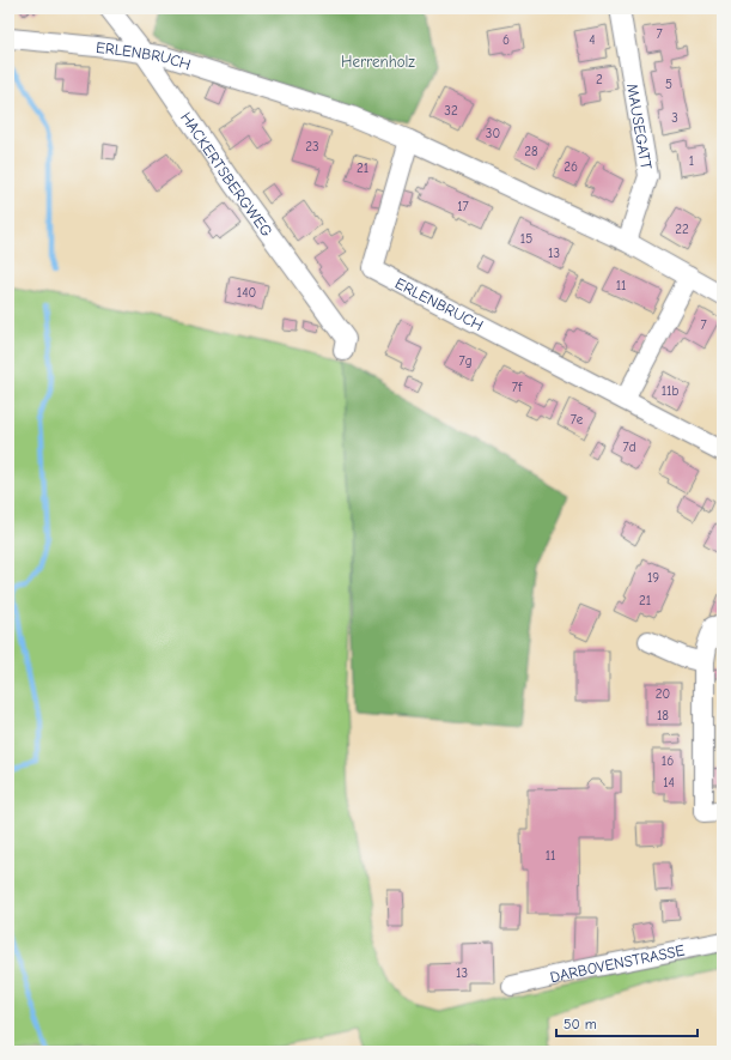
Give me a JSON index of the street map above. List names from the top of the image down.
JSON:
{
  "streets": {
    "street": [
      "ERLENBRUCH",
      "MAUSEGATT",
      "HACKERTSBERGWEG",
      "DARBOVENSTRASSE"
    ]
  },
  "crossings": [
    ["ERLENBRUCH", "MAUSEGATT"],
    ["ERLENBRUCH", "HACKERTSBERGWEG"]
  ],
  "parks": ["Herrenholz"],
  "house_numbers": [
    "7",
    "6",
    "4",
    "2",
    "5",
    "32",
    "3",
    "30",
    "23",
    "28",
    "1",
    "26",
    "21",
    "17",
    "22",
    "15",
    "13",
    "11",
    "140",
    "7",
    "7g",
    "7f",
    "11b",
    "7e",
    "7d",
    "19",
    "21",
    "20",
    "18",
    "16",
    "14",
    "11",
    "13"
  ],
  "scale_bar": "50 m"
}
